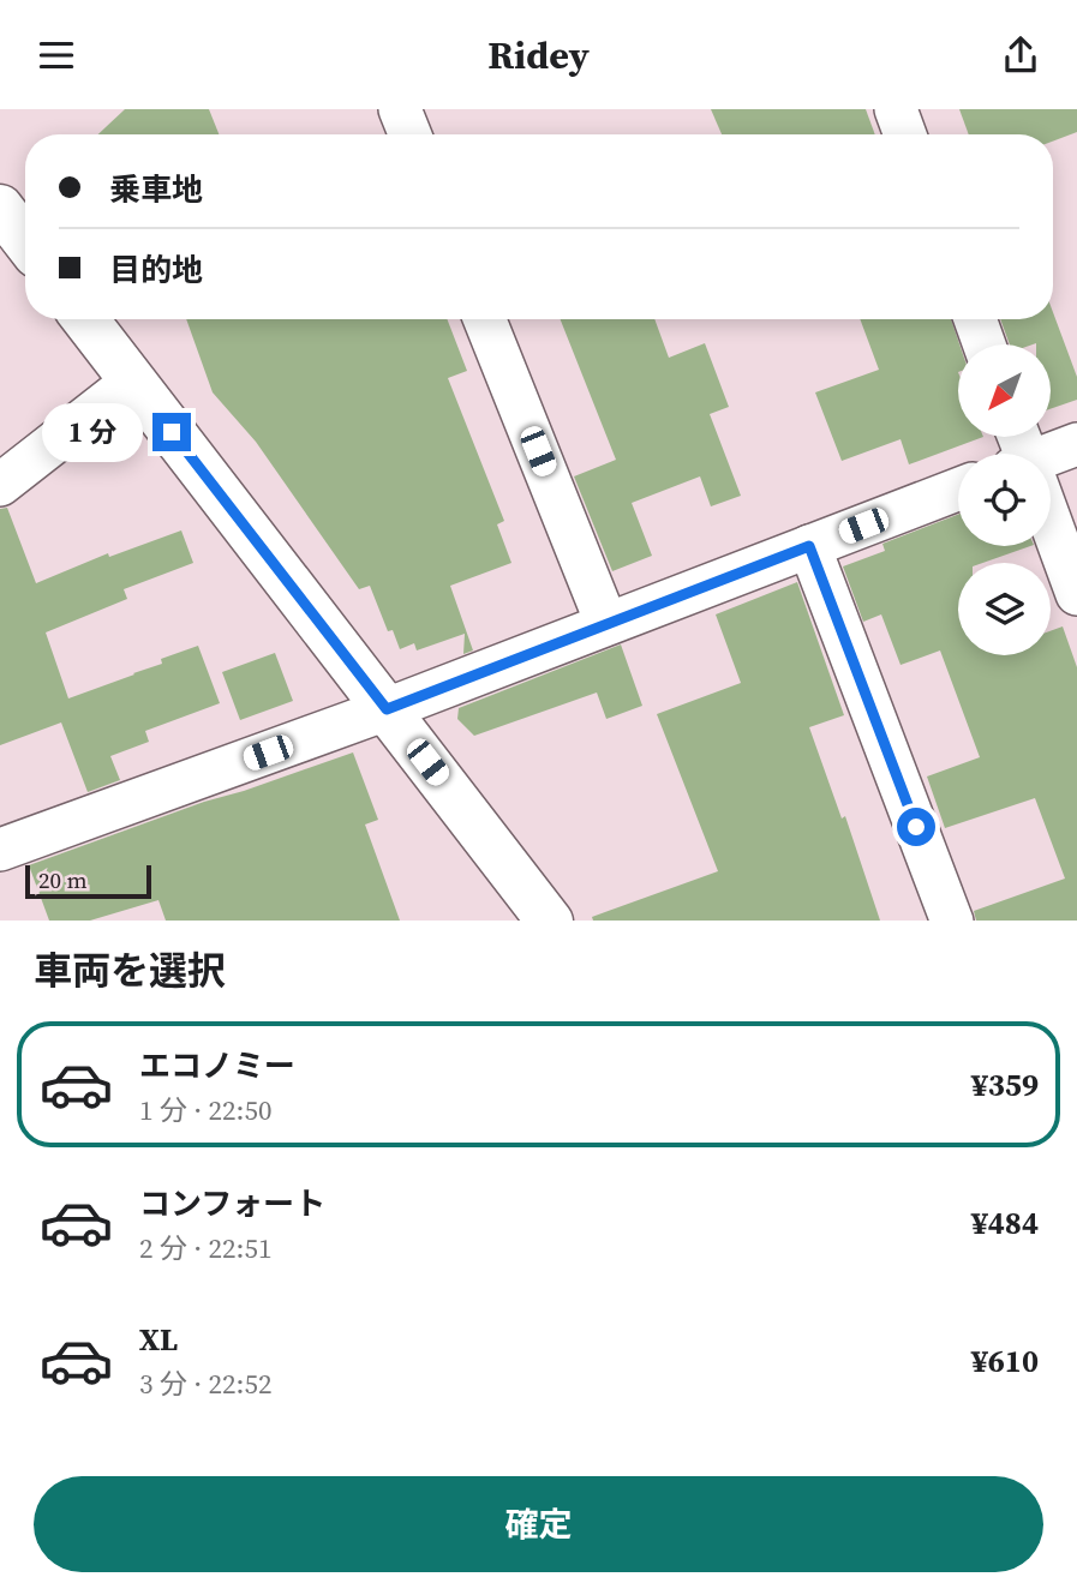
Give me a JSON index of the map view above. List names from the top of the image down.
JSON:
{
  "scale_bar": "20 m",
  "north": "bottom left",
  "page": {
    "header": "Ridey",
    "banner": ["乗車地", "目的地"],
    "bubble": "1 分",
    "scale": "20 m",
    "heading": "車両を選択",
    "list": [
      {
        "name": "エコノミー",
        "note": "1 分 · 22:50",
        "value": "¥359"
      },
      {
        "name": "コンフォート",
        "note": "2 分 · 22:51",
        "value": "¥484"
      },
      {
        "name": "XL",
        "note": "3 分 · 22:52",
        "value": "¥610"
      }
    ],
    "buttons": "確定"
  }
}
